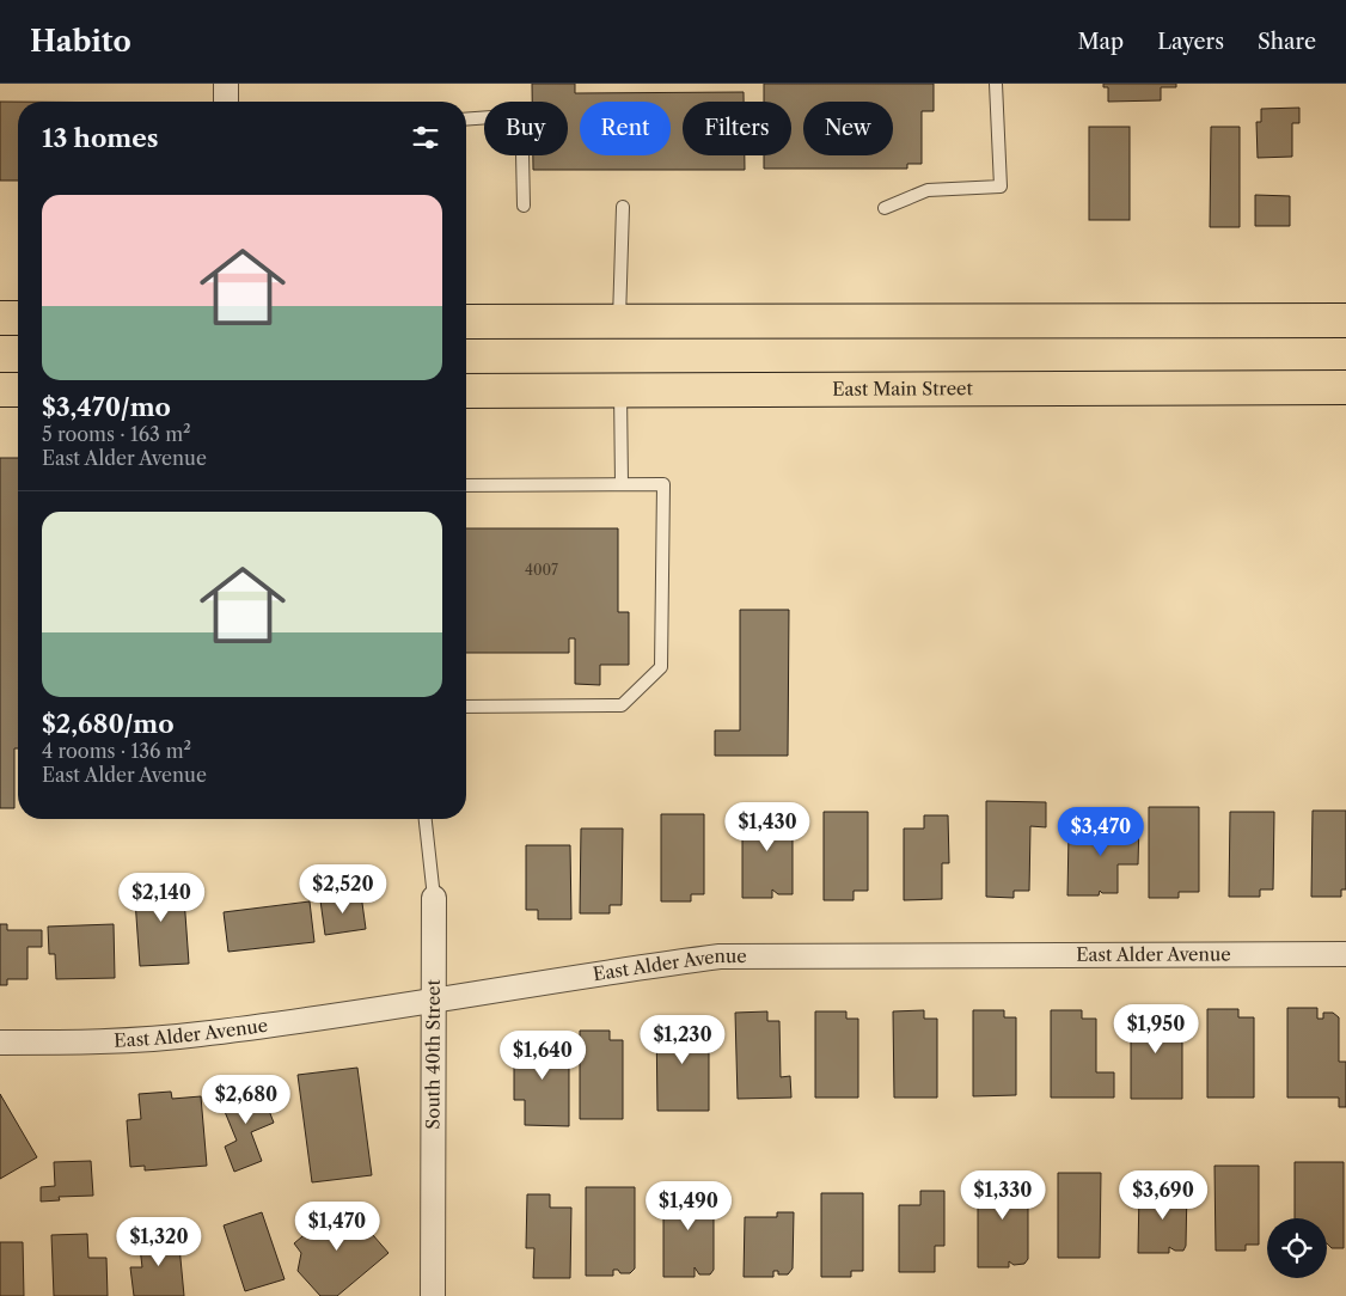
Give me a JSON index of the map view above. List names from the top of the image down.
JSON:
{
  "streets": {
    "main road": ["East Main Street"],
    "street": ["East Alder Avenue", "South 40th Street"]
  },
  "crossings": [
    ["East Alder Avenue", "South 40th Street"]
  ],
  "house_numbers": ["4007"],
  "page": {
    "header": "Habito",
    "nav": ["Map", "Layers", "Share"],
    "chip": [
      "Buy",
      "Rent",
      "Filters",
      "New"
    ],
    "heading": "13 homes",
    "list": [
      {
        "name": "$3,470/mo",
        "note": "5 rooms · 163 m² · East Alder Avenue"
      },
      {
        "name": "$2,680/mo",
        "note": "4 rooms · 136 m² · East Alder Avenue"
      }
    ],
    "price": [
      "$1,430",
      "$3,470",
      "$2,520",
      "$2,140",
      "$1,950",
      "$1,230",
      "$1,640",
      "$2,680",
      "$1,330",
      "$3,690",
      "$1,490",
      "$1,470",
      "$1,320"
    ]
  }
}
